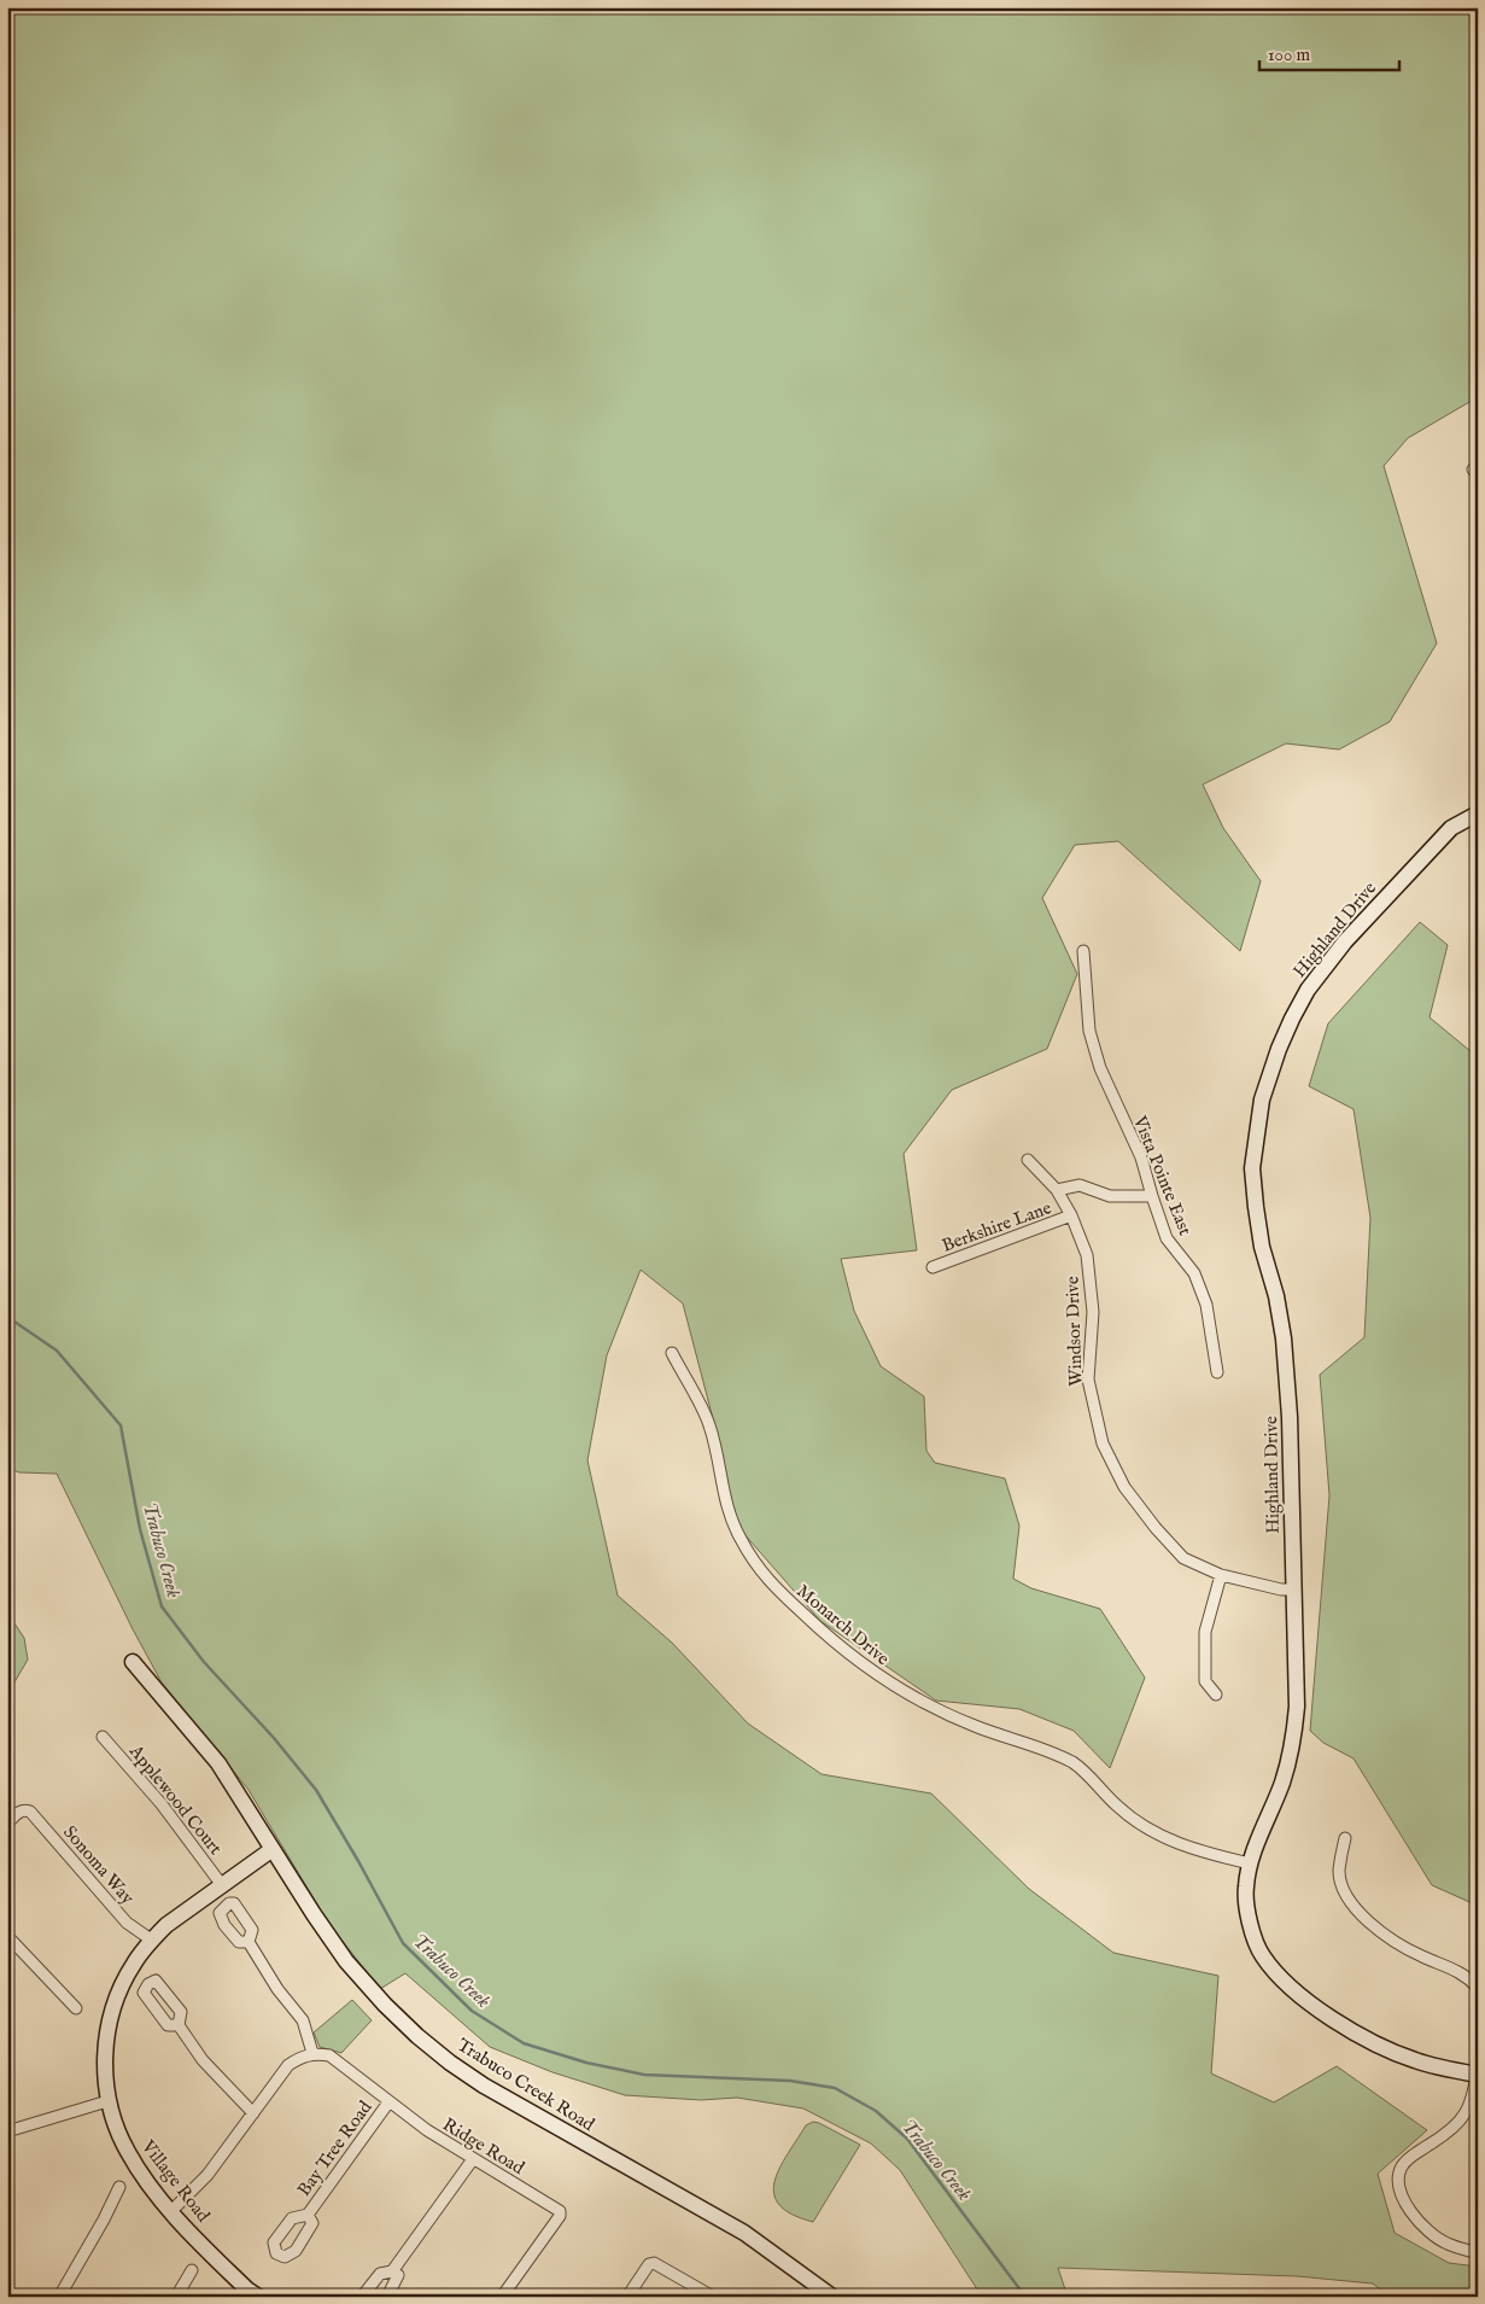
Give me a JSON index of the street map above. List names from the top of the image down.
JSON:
{
  "streets": {
    "street": [
      "Highland Drive",
      "Vista Pointe East",
      "Berkshire Lane",
      "Windsor Drive",
      "Monarch Drive",
      "Applewood Court",
      "Sonoma Way",
      "Trabuco Creek Road",
      "Ridge Road",
      "Bay Tree Road",
      "Village Road"
    ]
  },
  "crossings": [
    ["Highland Drive", "Windsor Drive"],
    ["Highland Drive", "Monarch Drive"],
    ["Berkshire Lane", "Windsor Drive"],
    ["Applewood Court", "Village Road"],
    ["Sonoma Way", "Village Road"],
    ["Trabuco Creek Road", "Village Road"],
    ["Ridge Road", "Bay Tree Road"]
  ],
  "water": ["Trabuco Creek"],
  "scale_bar": "100 m"
}
